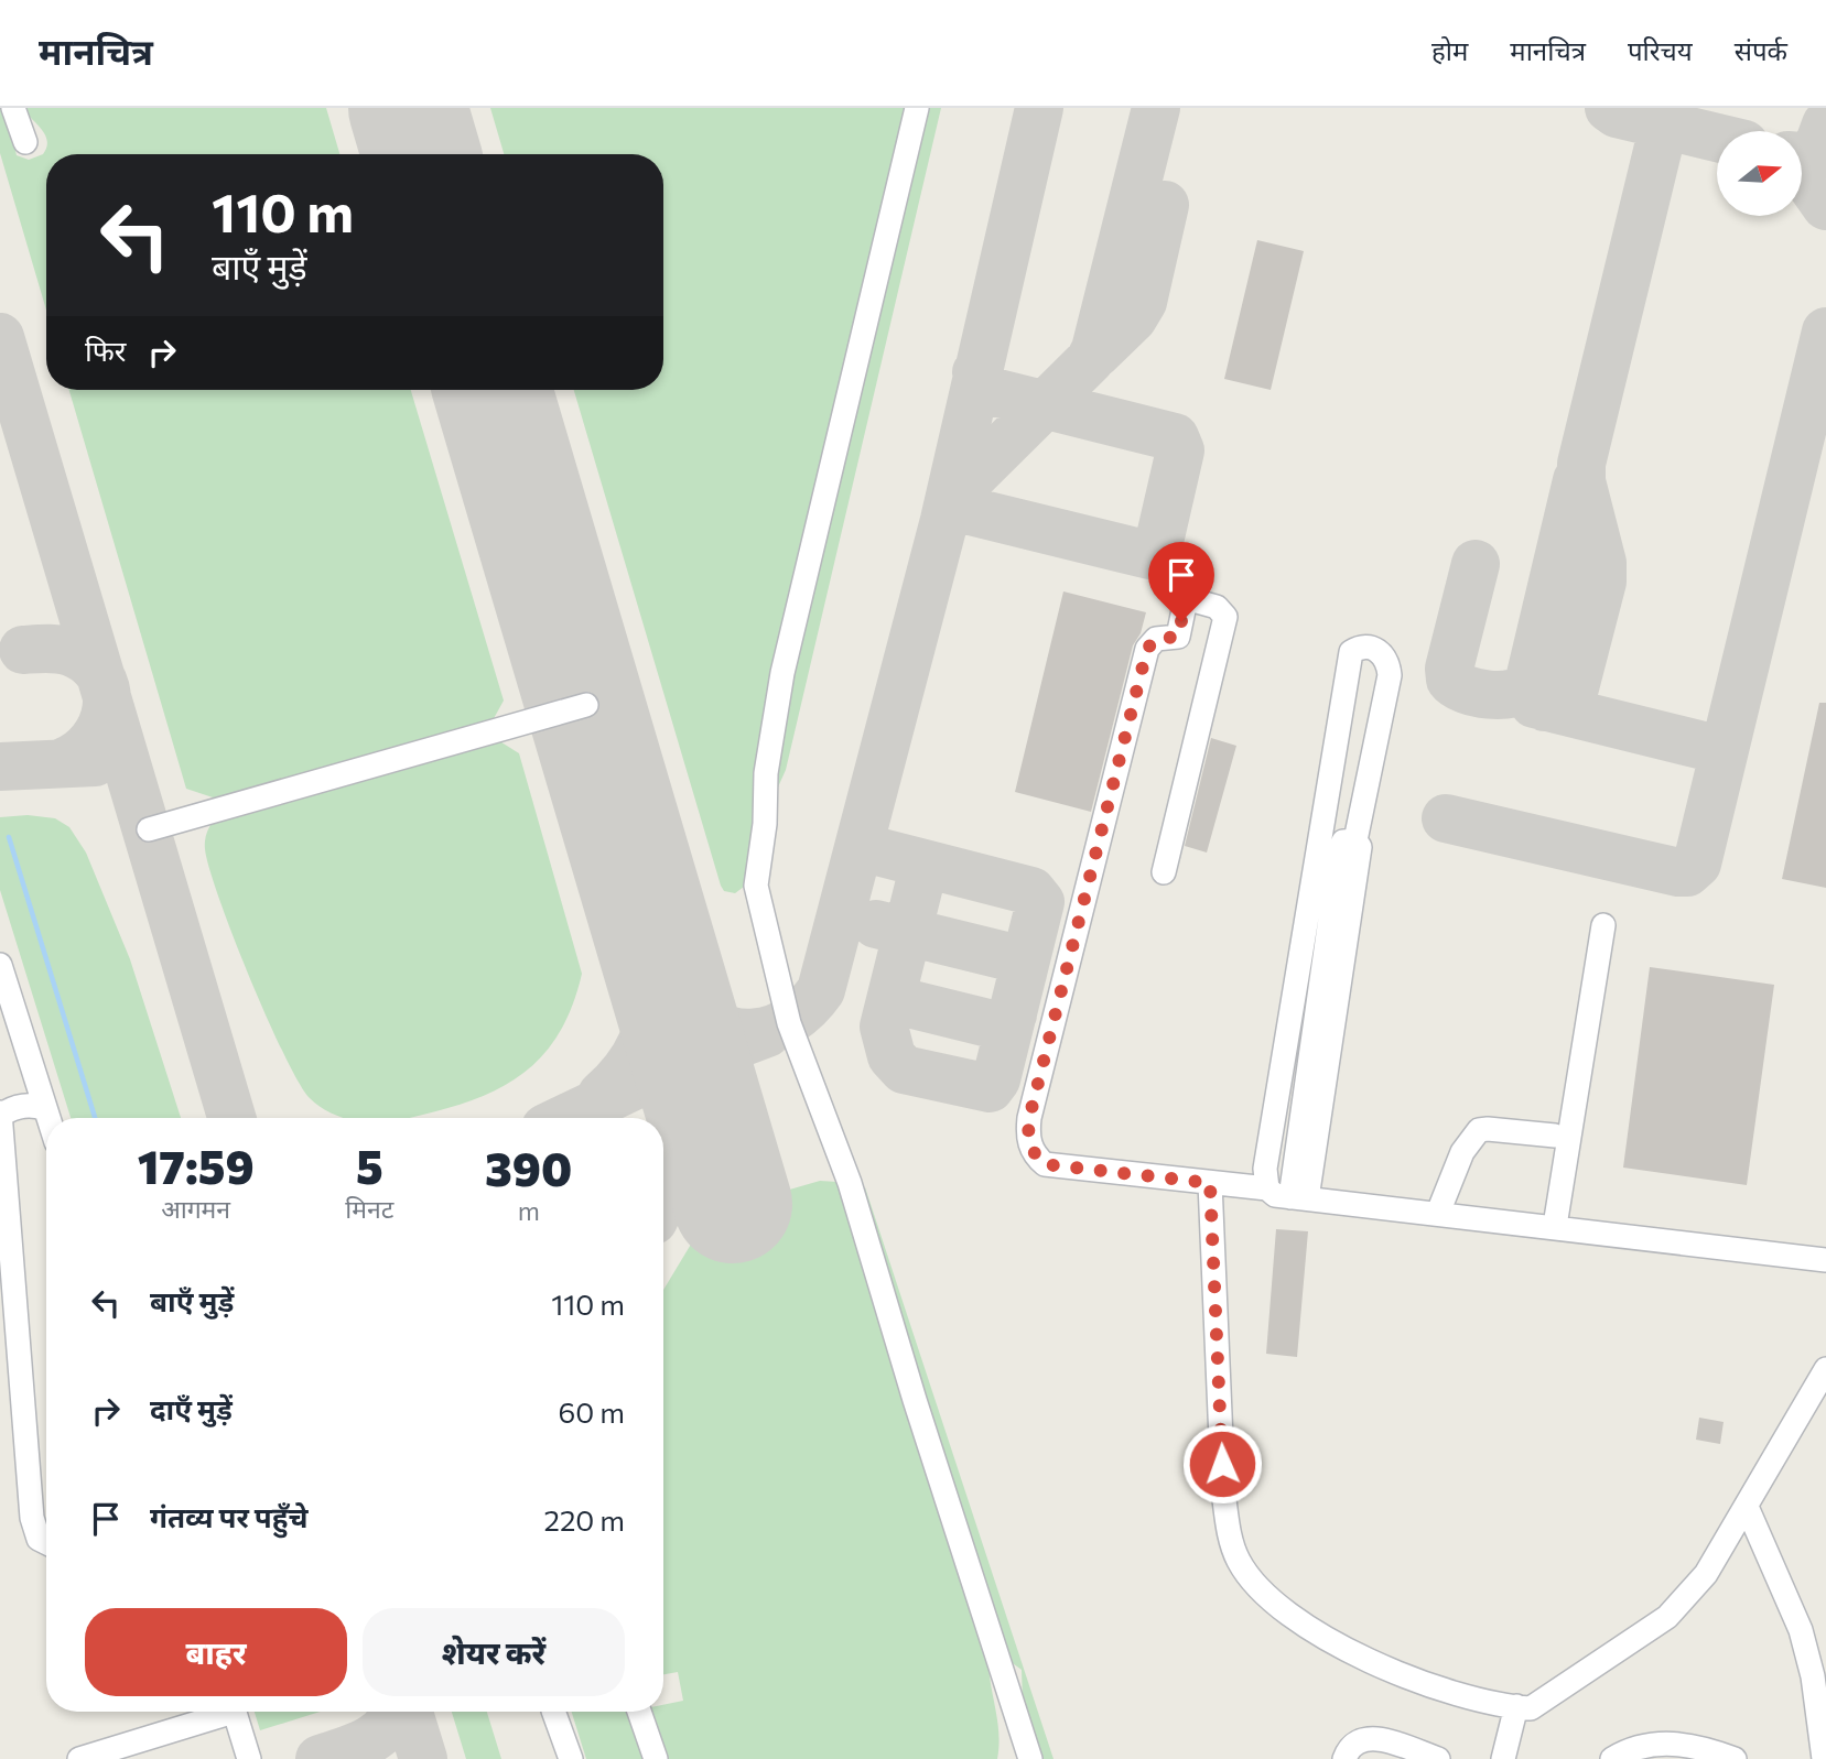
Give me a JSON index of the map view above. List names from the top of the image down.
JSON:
{
  "north": "right",
  "page": {
    "header": "मानचित्र",
    "nav": [
      "होम",
      "मानचित्र",
      "परिचय",
      "संपर्क"
    ],
    "turn": ["110 m", "बाएँ मुड़ें"],
    "then": "फिर",
    "eta": [
      "17:59",
      "आगमन",
      "5",
      "मिनट",
      "390",
      "m"
    ],
    "list": [
      {
        "name": "बाएँ मुड़ें",
        "value": "110 m"
      },
      {
        "name": "दाएँ मुड़ें",
        "value": "60 m"
      },
      {
        "name": "गंतव्य पर पहुँचे",
        "value": "220 m"
      }
    ],
    "buttons": ["बाहर", "शेयर करें"]
  }
}
